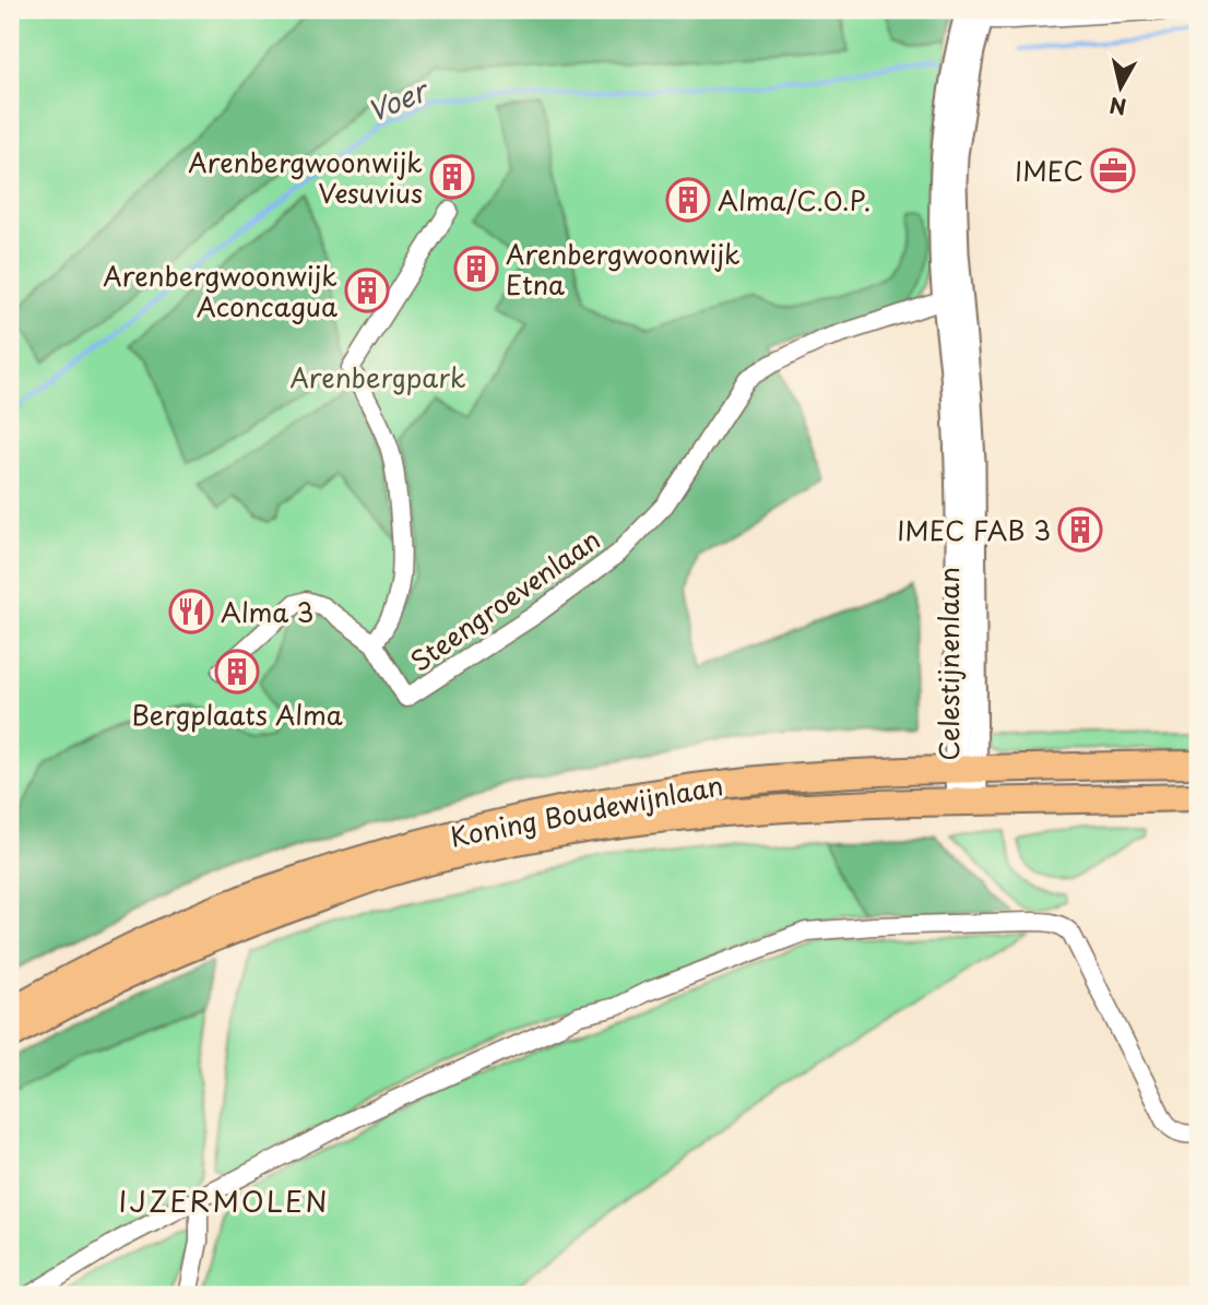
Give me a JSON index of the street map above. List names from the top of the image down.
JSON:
{
  "streets": {
    "highway": ["Koning Boudewijnlaan"],
    "street": ["Steengroevenlaan", "Celestijnenlaan"]
  },
  "crossings": [
    ["Steengroevenlaan", "Celestijnenlaan"],
    ["Celestijnenlaan", "Koning Boudewijnlaan"]
  ],
  "districts": ["IJZERMOLEN"],
  "water": ["Voer"],
  "parks": ["Arenbergpark"],
  "places": {
    "office": ["IMEC"],
    "building": [
      "Arenbergwoonwijk Vesuvius",
      "Alma/C.O.P.",
      "Arenbergwoonwijk Etna",
      "Arenbergwoonwijk Aconcagua",
      "IMEC FAB 3",
      "Bergplaats Alma"
    ],
    "restaurant": ["Alma 3"]
  },
  "north": "bottom"
}
